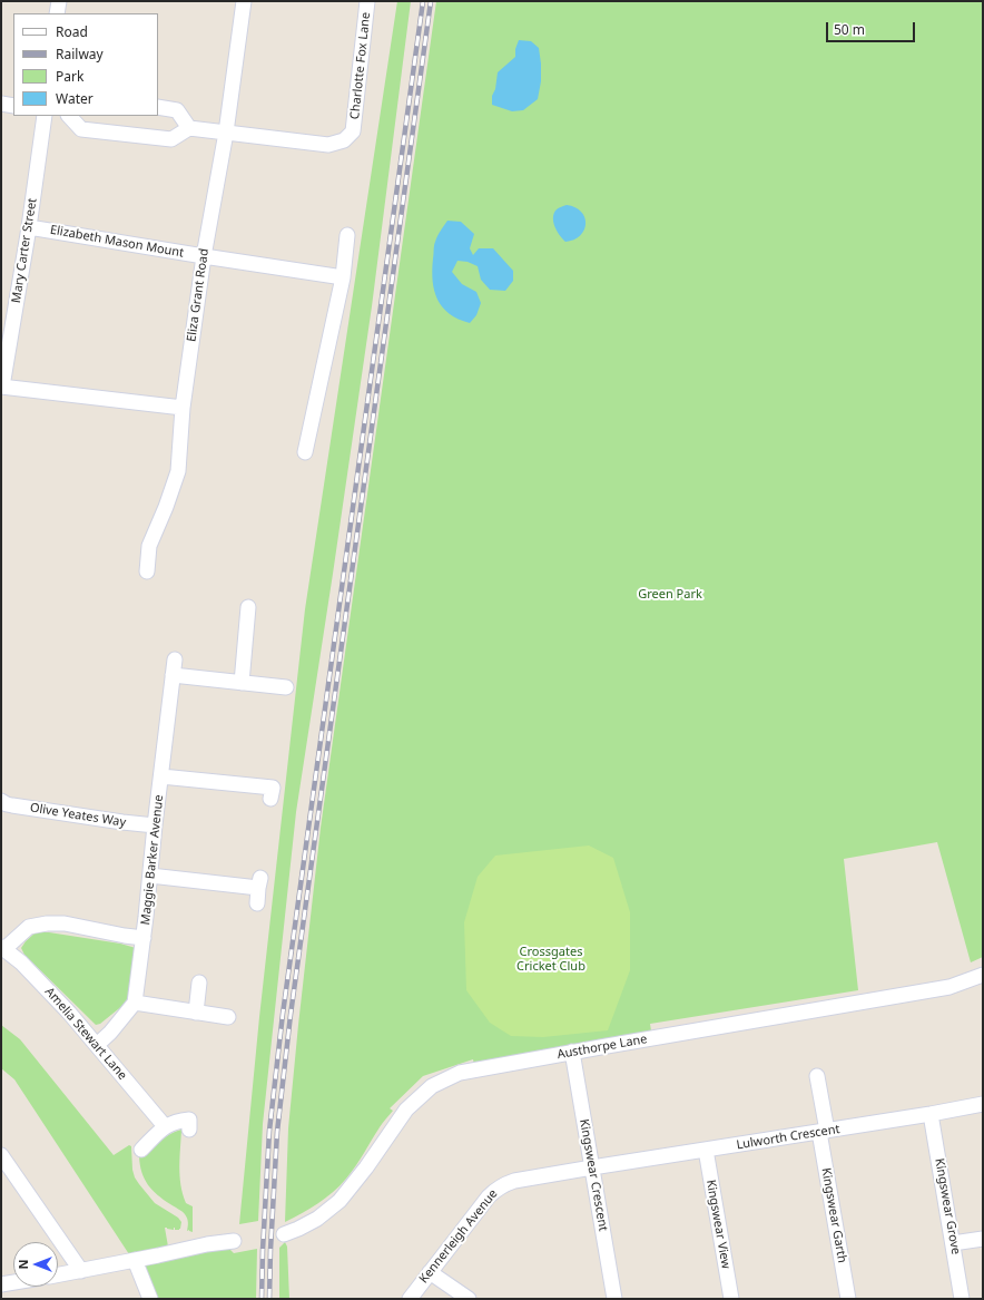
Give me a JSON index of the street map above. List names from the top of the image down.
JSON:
{
  "streets": {
    "street": [
      "Charlotte Fox Lane",
      "Elizabeth Mason Mount",
      "Mary Carter Street",
      "Eliza Grant Road",
      "Olive Yeates Way",
      "Maggie Barker Avenue",
      "Amelia Stewart Lane",
      "Austhorpe Lane",
      "Lulworth Crescent",
      "Kingswear Crescent",
      "Kingswear Grove",
      "Kingswear Garth",
      "Kingswear View",
      "Kennerleigh Avenue"
    ]
  },
  "crossings": [
    ["Charlotte Fox Lane", "Eliza Grant Road"],
    ["Elizabeth Mason Mount", "Mary Carter Street"],
    ["Elizabeth Mason Mount", "Eliza Grant Road"],
    ["Olive Yeates Way", "Maggie Barker Avenue"],
    ["Austhorpe Lane", "Kingswear Crescent"],
    ["Lulworth Crescent", "Kingswear Crescent"],
    ["Lulworth Crescent", "Kingswear Grove"],
    ["Lulworth Crescent", "Kingswear Garth"],
    ["Lulworth Crescent", "Kingswear View"],
    ["Lulworth Crescent", "Kennerleigh Avenue"],
    ["Kingswear Crescent", "Kennerleigh Avenue"]
  ],
  "parks": ["Green Park", "Crossgates Cricket Club"],
  "legend": [
    "Road",
    "Railway",
    "Park",
    "Water"
  ],
  "scale_bar": "50 m",
  "north": "left"
}
